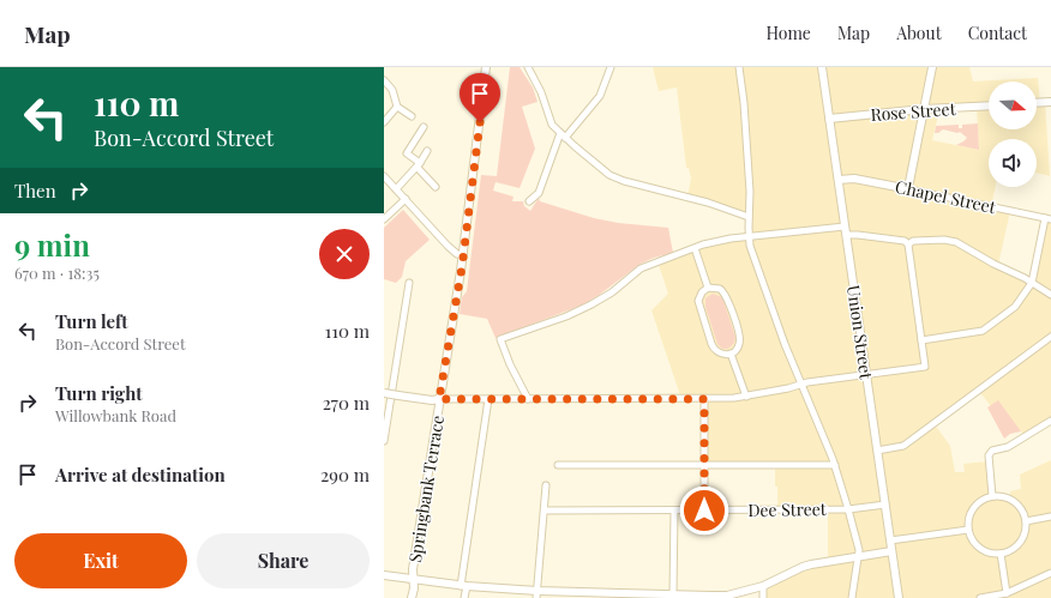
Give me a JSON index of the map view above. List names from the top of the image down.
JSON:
{
  "streets": {
    "street": [
      "Rose Street",
      "Chapel Street",
      "Union Street",
      "Springbank Terrace",
      "Dee Street"
    ]
  },
  "crossings": [
    ["Rose Street", "Union Street"],
    ["Chapel Street", "Union Street"],
    ["Union Street", "Dee Street"]
  ],
  "north": "right",
  "page": {
    "header": "Map",
    "nav": [
      "Home",
      "Map",
      "About",
      "Contact"
    ],
    "turn": ["110 m", "Bon-Accord Street"],
    "then": "Then",
    "heading": ["9 min", "670 m · 18:35"],
    "list": [
      {
        "name": "Turn left",
        "note": "Bon-Accord Street",
        "value": "110 m"
      },
      {
        "name": "Turn right",
        "note": "Willowbank Road",
        "value": "270 m"
      },
      {
        "name": "Arrive at destination",
        "value": "290 m"
      }
    ],
    "buttons": ["Exit", "Share"]
  }
}
